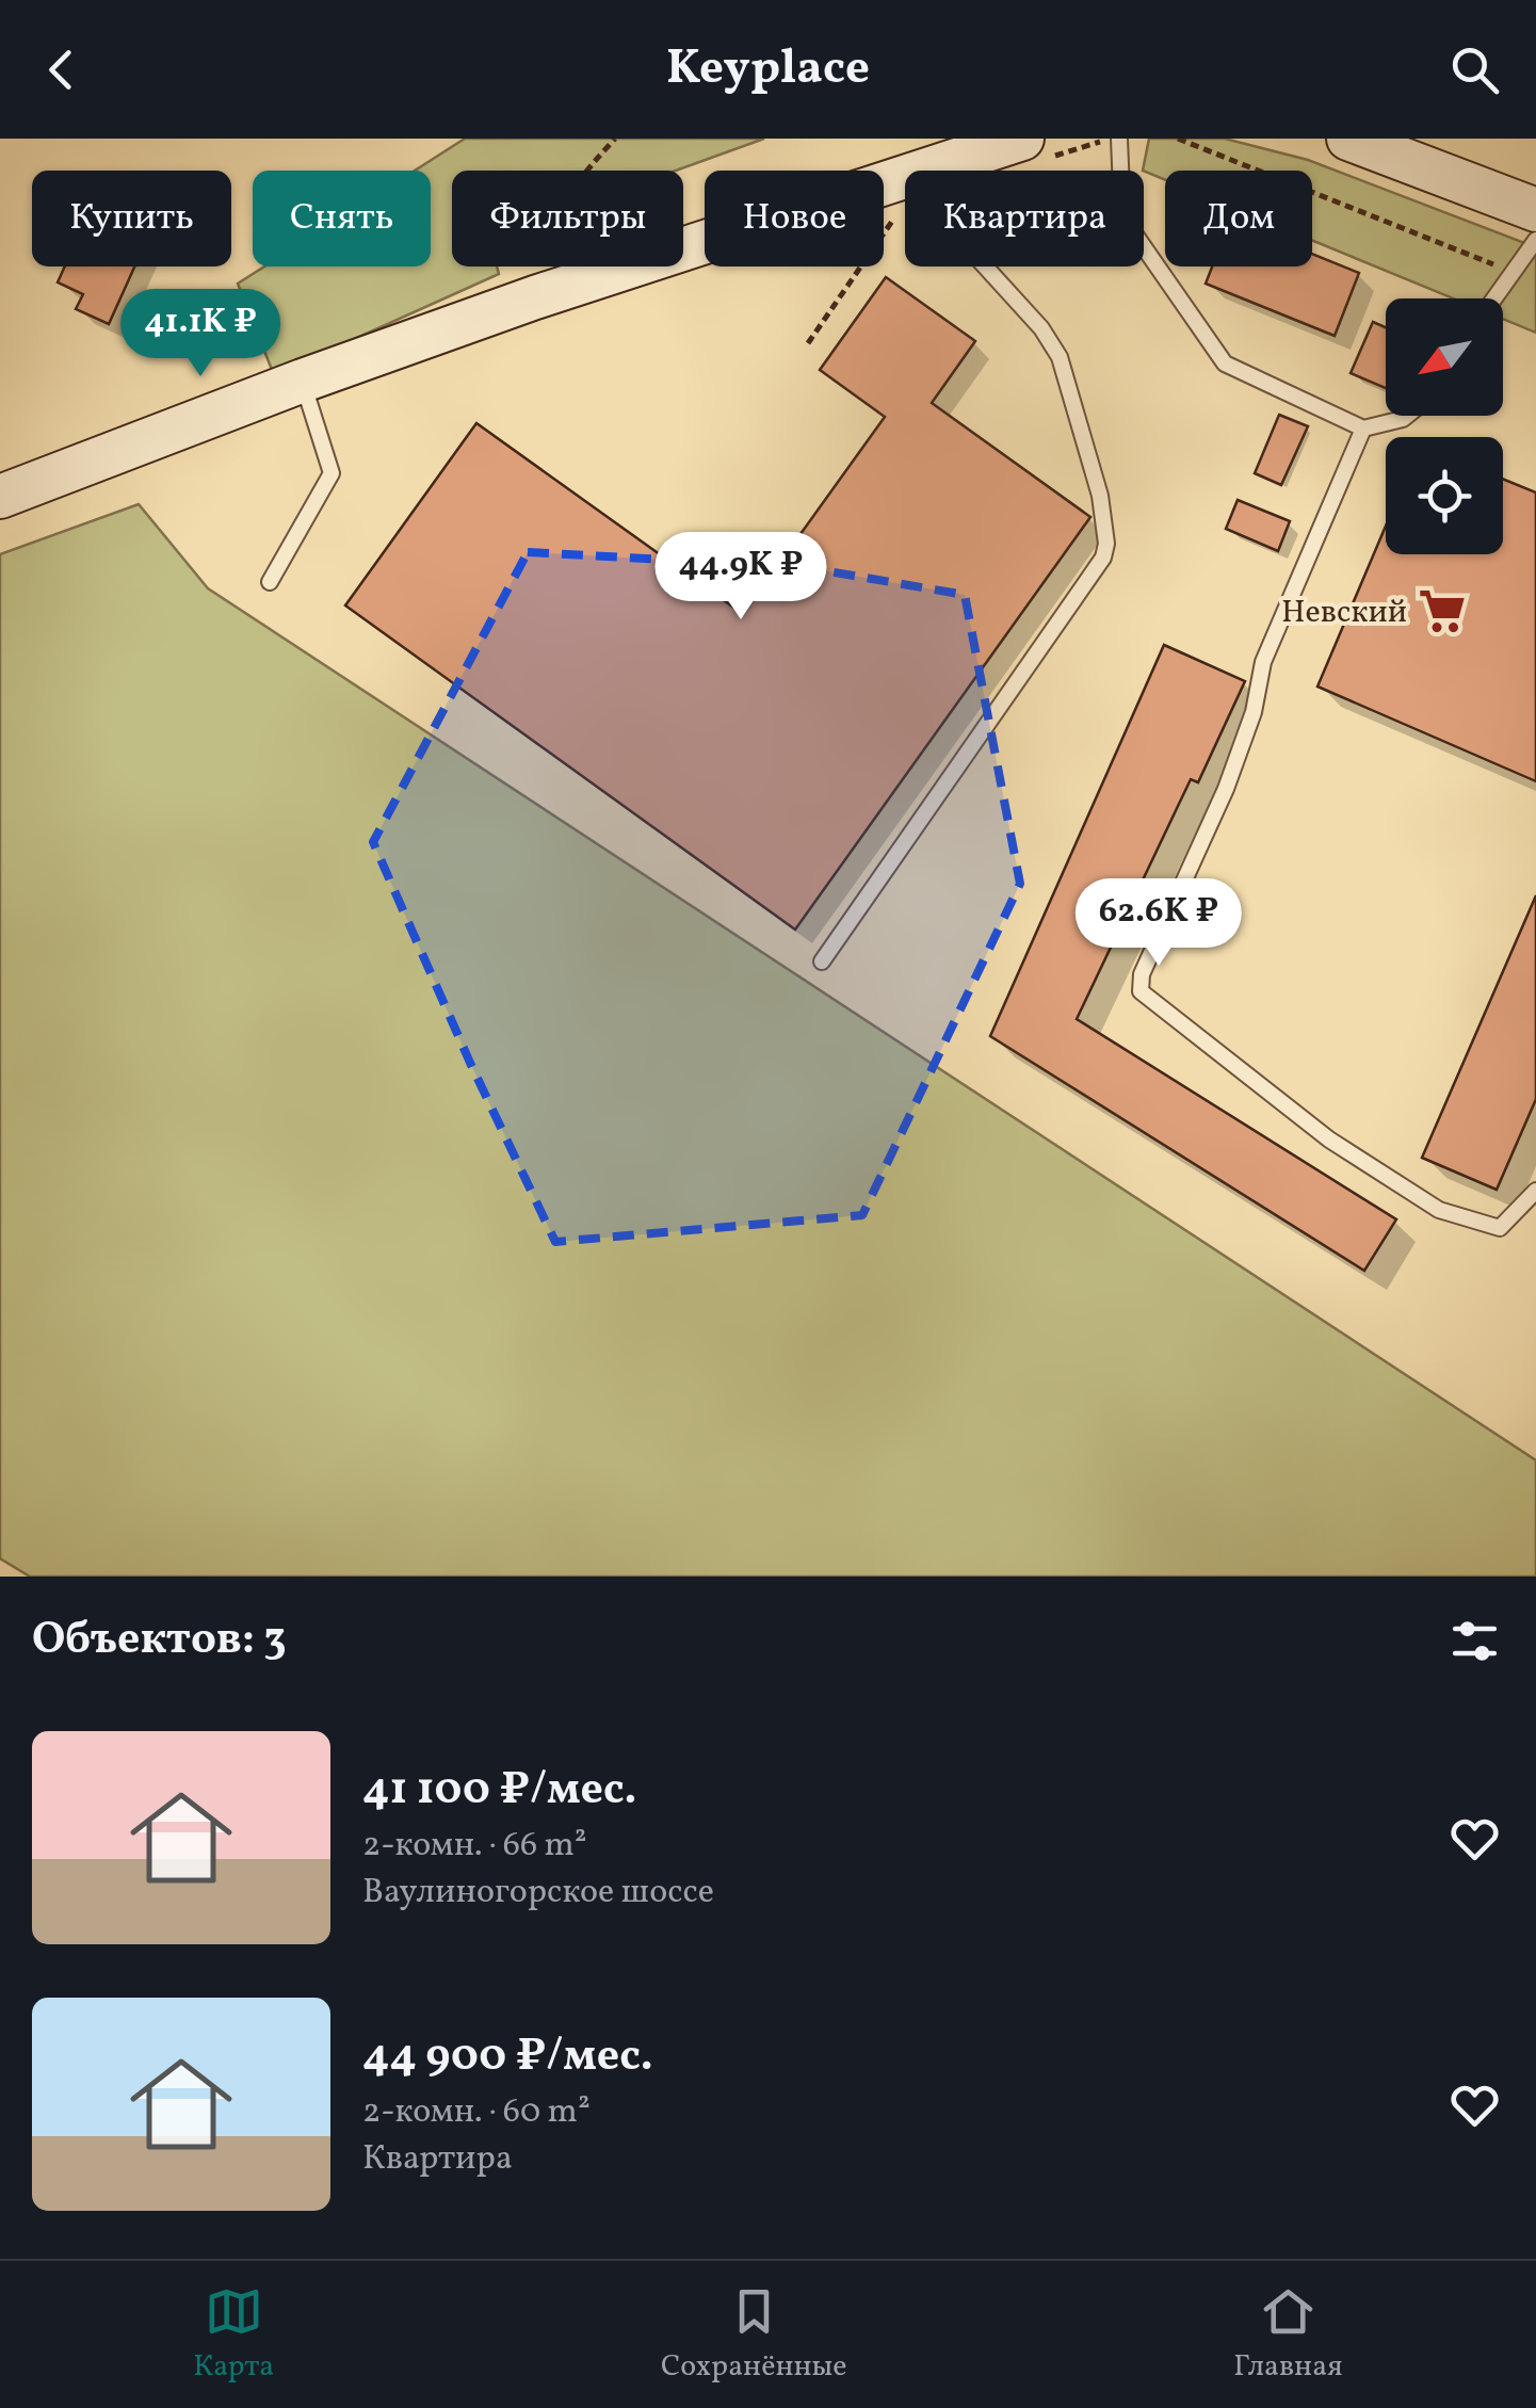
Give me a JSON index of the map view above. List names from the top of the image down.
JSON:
{
  "places": {
    "supermarket": ["Невский"]
  },
  "north": "bottom left",
  "page": {
    "header": "Keyplace",
    "chip": [
      "Купить",
      "Снять",
      "Фильтры",
      "Новое",
      "Квартира",
      "Дом"
    ],
    "price": ["41.1K ₽", "44.9K ₽", "62.6K ₽"],
    "heading": "Объектов: 3",
    "list": [
      {
        "name": "41 100 ₽/мес.",
        "note": "2-комн. · 66 m² · Ваулиногорское шоссе"
      },
      {
        "name": "44 900 ₽/мес.",
        "note": "2-комн. · 60 m² · Квартира"
      }
    ],
    "tabs": ["Карта", "Сохранённые", "Главная"]
  }
}
